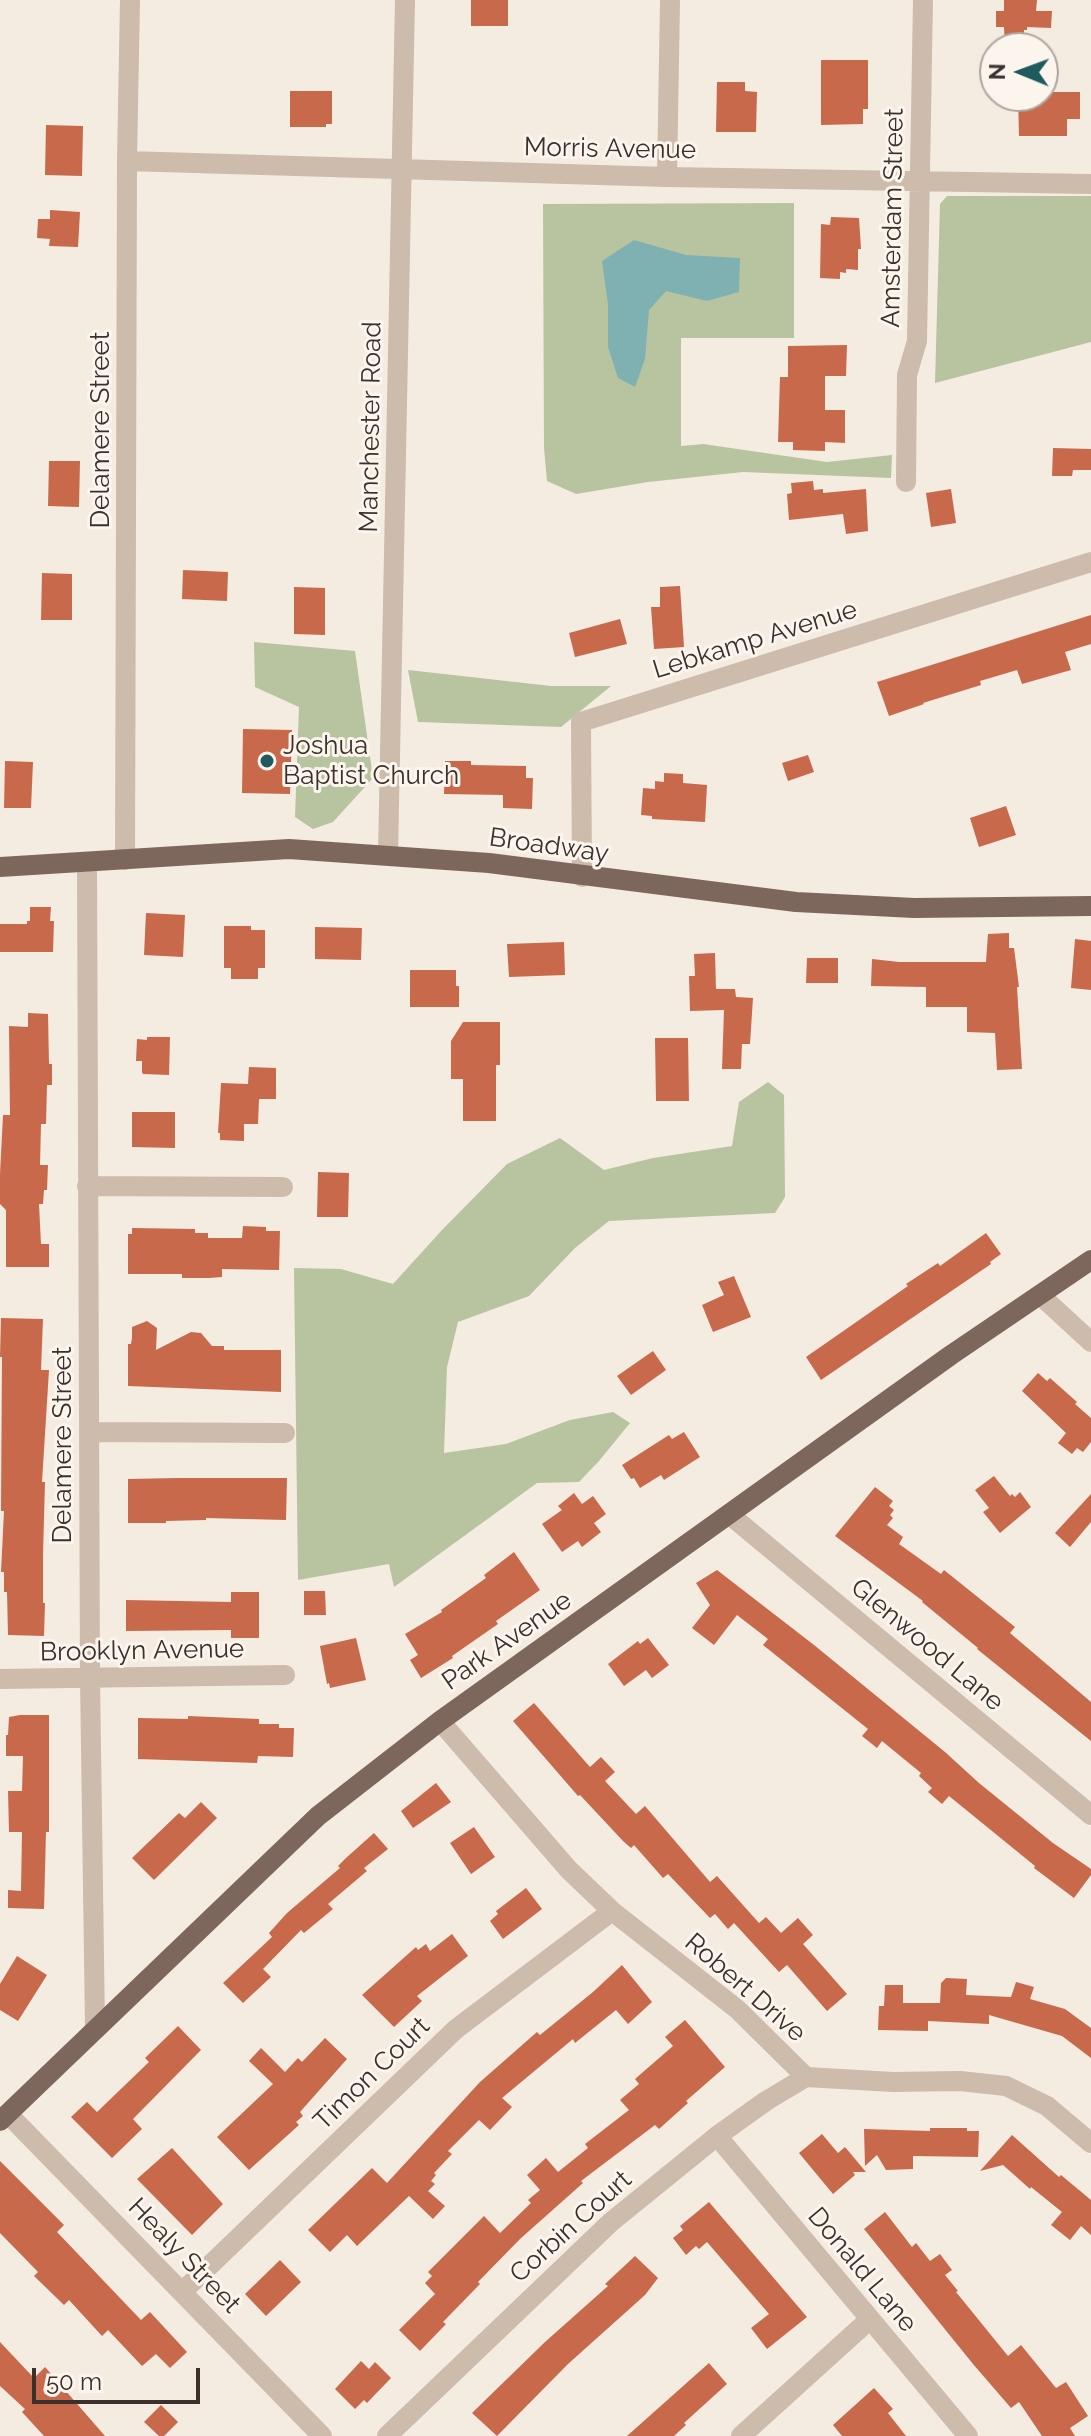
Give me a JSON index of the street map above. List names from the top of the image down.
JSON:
{
  "streets": {
    "main road": ["Broadway", "Park Avenue"],
    "street": [
      "Morris Avenue",
      "Amsterdam Street",
      "Manchester Road",
      "Delamere Street",
      "Lebkamp Avenue",
      "Glenwood Lane",
      "Brooklyn Avenue",
      "Robert Drive",
      "Timon Court",
      "Corbin Court",
      "Healy Street",
      "Donald Lane"
    ]
  },
  "crossings": [
    ["Morris Avenue", "Amsterdam Street"],
    ["Morris Avenue", "Manchester Road"],
    ["Morris Avenue", "Delamere Street"],
    ["Manchester Road", "Broadway"],
    ["Delamere Street", "Broadway"],
    ["Delamere Street", "Park Avenue"],
    ["Delamere Street", "Brooklyn Avenue"],
    ["Lebkamp Avenue", "Broadway"],
    ["Park Avenue", "Glenwood Lane"],
    ["Park Avenue", "Robert Drive"],
    ["Park Avenue", "Healy Street"],
    ["Robert Drive", "Timon Court"],
    ["Robert Drive", "Corbin Court"],
    ["Timon Court", "Healy Street"],
    ["Corbin Court", "Donald Lane"]
  ],
  "places": ["Joshua Baptist Church"],
  "scale_bar": "50 m",
  "north": "left"
}
